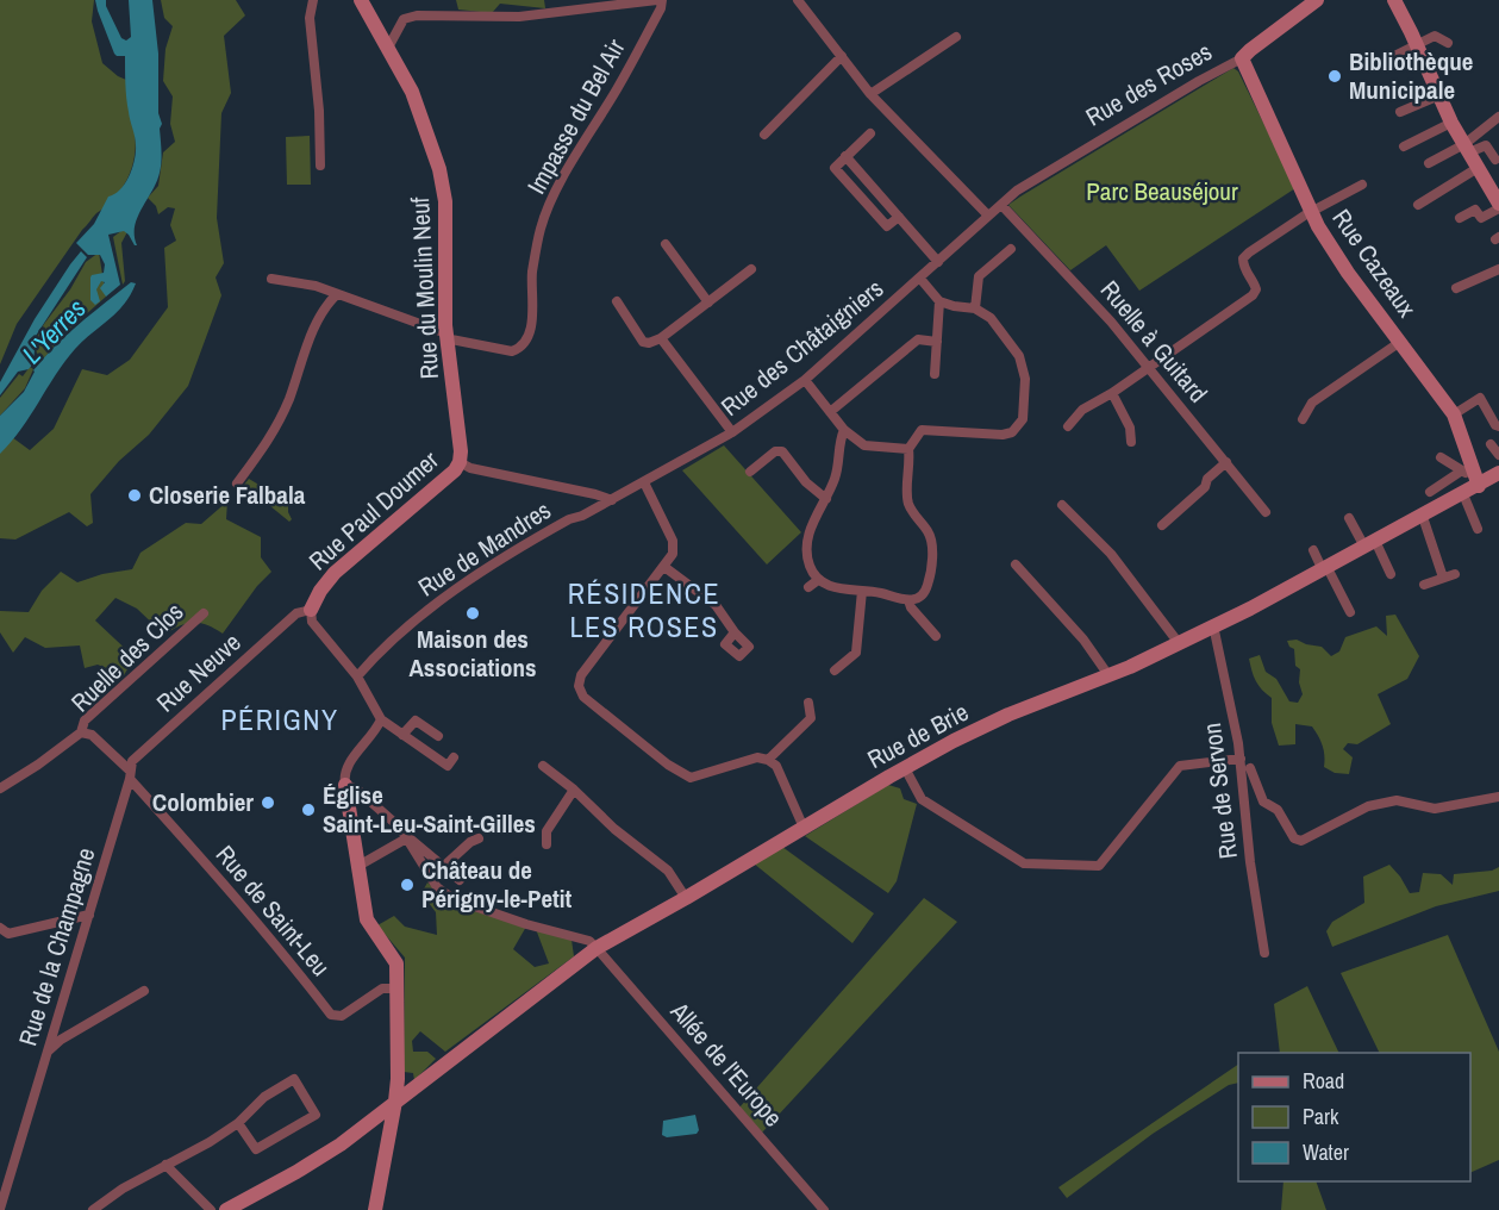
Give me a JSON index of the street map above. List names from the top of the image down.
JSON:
{
  "streets": {
    "street": [
      "Rue des Roses",
      "Impasse du Bel Air",
      "Rue Cazeaux",
      "Rue du Moulin Neuf",
      "Ruelle à Guitard",
      "Rue des Châtaigniers",
      "Rue Paul Doumer",
      "Rue de Mandres",
      "Ruelle des Clos",
      "Rue Neuve",
      "Rue de Brie",
      "Rue de Servon",
      "Rue de Saint-Leu",
      "Rue de la Champagne",
      "Allée de l'Europe"
    ]
  },
  "crossings": [
    ["Rue des Roses", "Rue Cazeaux"],
    ["Rue des Roses", "Ruelle à Guitard"],
    ["Rue des Roses", "Rue des Châtaigniers"],
    ["Impasse du Bel Air", "Rue du Moulin Neuf"],
    ["Rue Cazeaux", "Rue de Brie"],
    ["Rue du Moulin Neuf", "Rue Paul Doumer"],
    ["Ruelle à Guitard", "Rue des Châtaigniers"],
    ["Rue des Châtaigniers", "Rue de Mandres"],
    ["Rue Paul Doumer", "Rue de Mandres"],
    ["Rue Paul Doumer", "Rue Neuve"],
    ["Ruelle des Clos", "Rue de Saint-Leu"],
    ["Rue Neuve", "Rue de Saint-Leu"],
    ["Rue Neuve", "Rue de la Champagne"],
    ["Rue de Brie", "Rue de Servon"],
    ["Rue de Brie", "Allée de l'Europe"],
    ["Rue de Saint-Leu", "Rue de la Champagne"]
  ],
  "districts": ["RÉSIDENCE LES ROSES", "PÉRIGNY"],
  "water": ["L'Yerres"],
  "parks": ["Parc Beauséjour"],
  "places": [
    "Bibliothèque Municipale",
    "Closerie Falbala",
    "Maison des Associations",
    "Colombier",
    "Église Saint-Leu-Saint-Gilles",
    "Château de Périgny-le-Petit"
  ],
  "legend": ["Road", "Park", "Water"]
}
